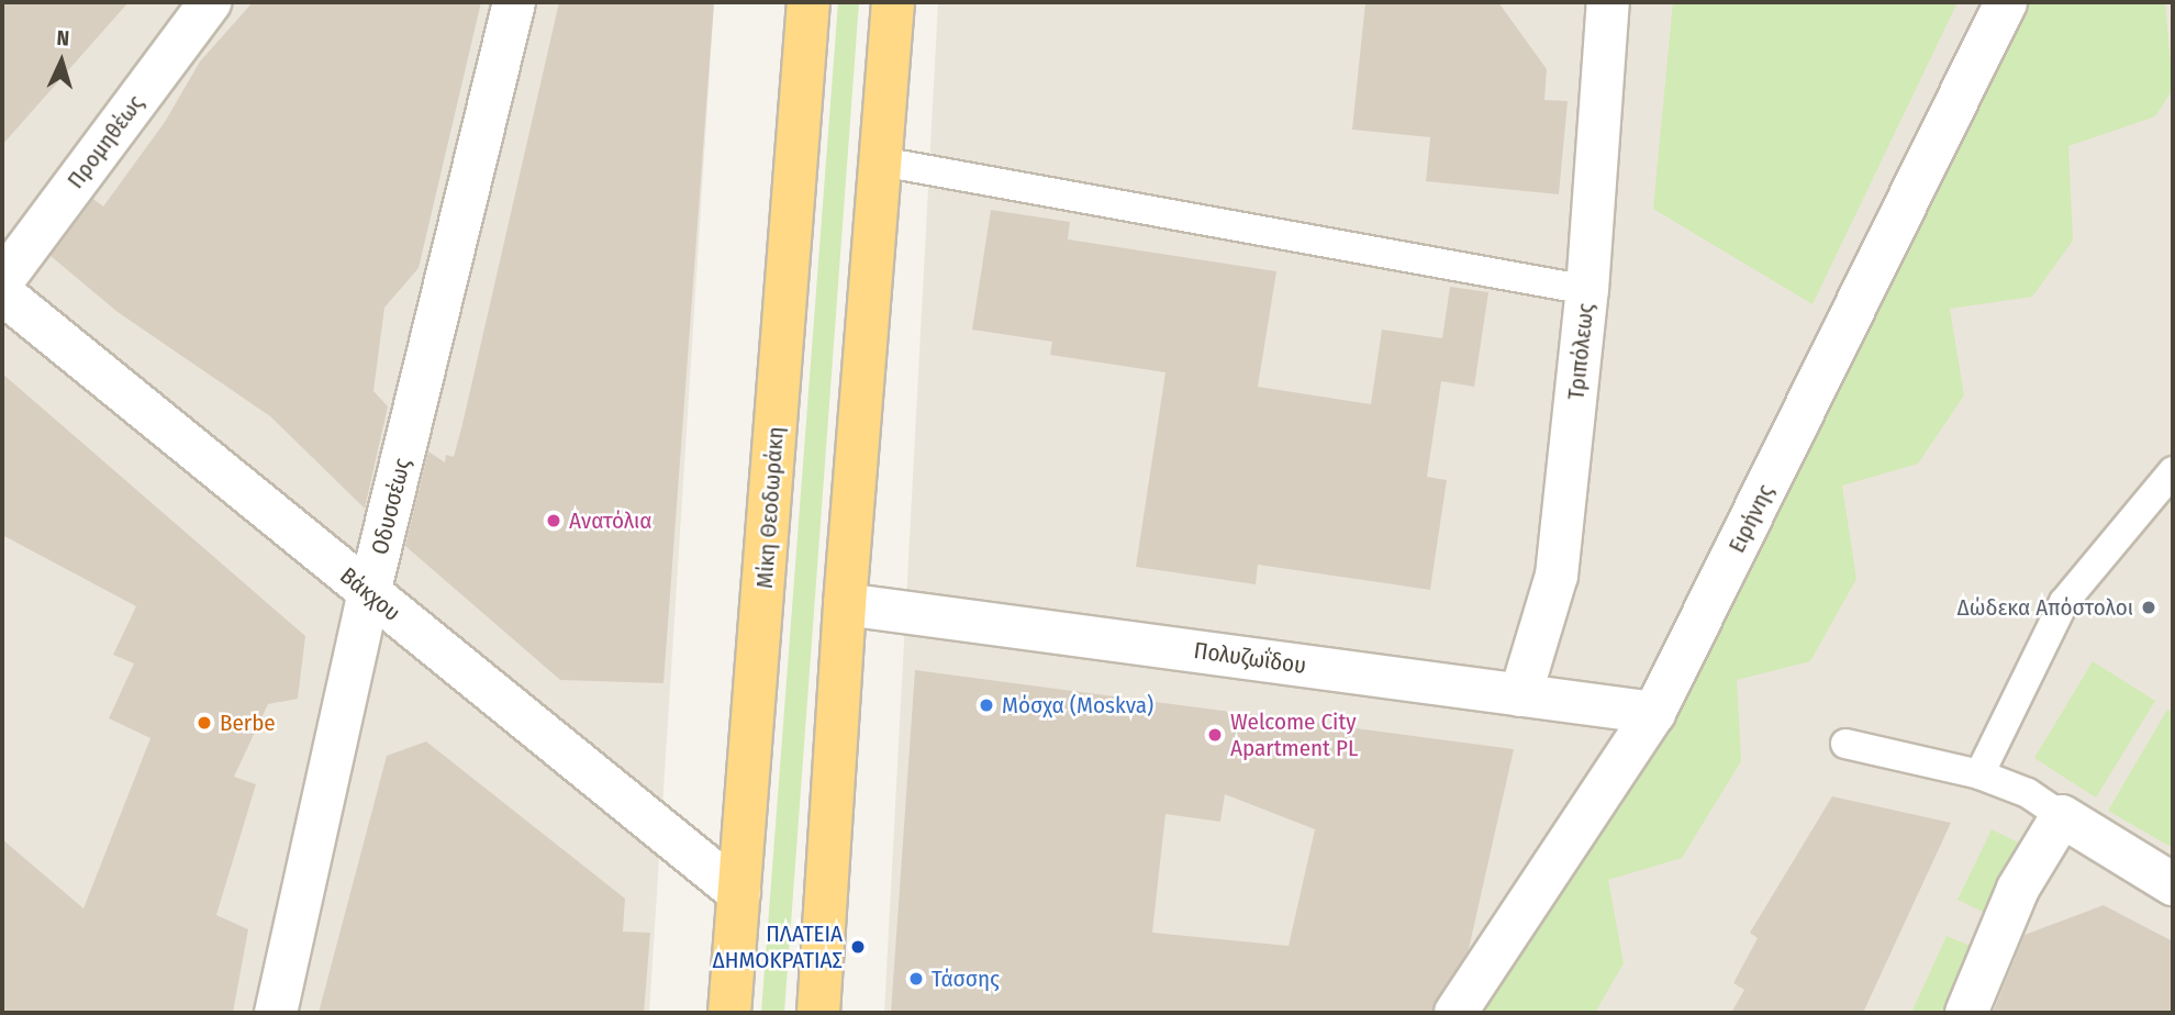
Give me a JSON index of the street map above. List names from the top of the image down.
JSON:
{
  "streets": {
    "highway": ["Μίκη Θεοδωράκη"],
    "street": [
      "Προμηθέως",
      "Τριπόλεως",
      "Οδυσσέως",
      "Ειρήνης",
      "Βάκχου",
      "Πολυζωΐδου"
    ]
  },
  "crossings": [
    ["Τριπόλεως", "Πολυζωΐδου"],
    ["Οδυσσέως", "Βάκχου"],
    ["Μίκη Θεοδωράκη", "Βάκχου"],
    ["Ειρήνης", "Πολυζωΐδου"]
  ],
  "places": [
    "Ανατόλια",
    "Δώδεκα Απόστολοι",
    "Μόσχα (Moskva)",
    "Berbe",
    "Welcome City Apartment PL",
    "ΠΛΑΤΕΙΑ ΔΗΜΟΚΡΑΤΙΑΣ",
    "Τάσσης"
  ],
  "north": "top"
}
